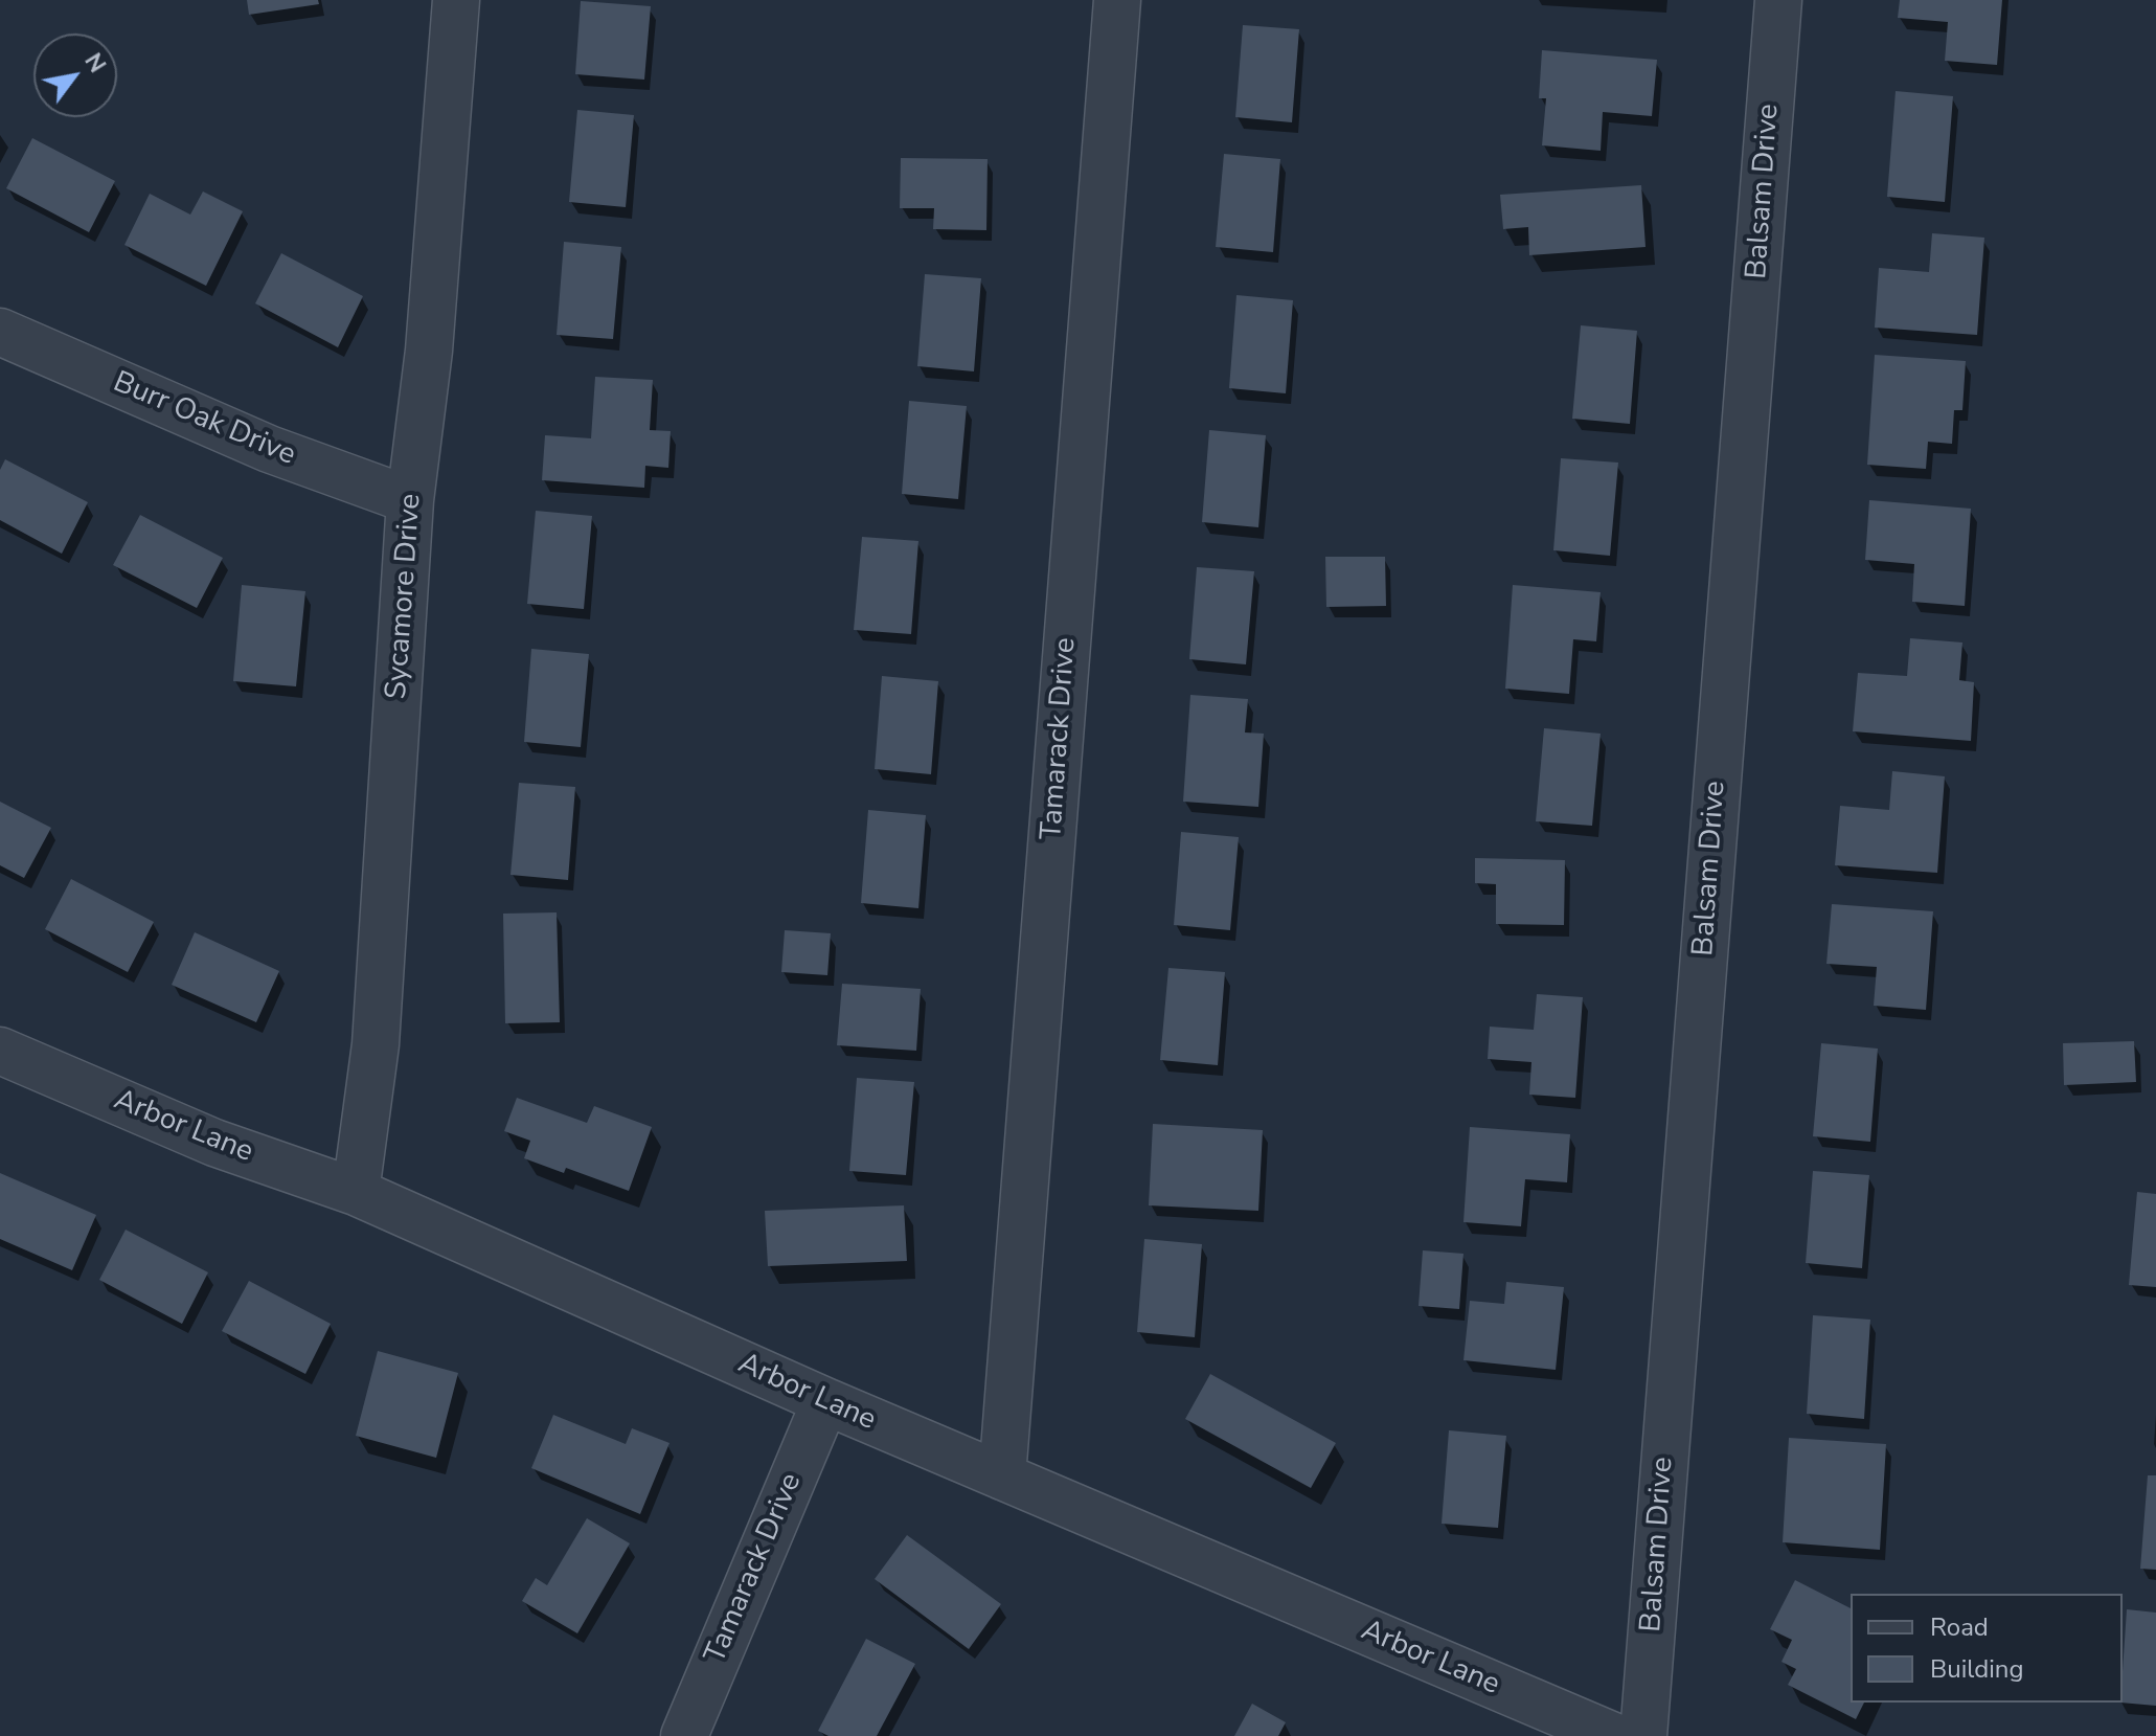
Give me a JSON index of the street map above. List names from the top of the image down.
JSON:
{
  "streets": {
    "street": [
      "Balsam Drive",
      "Burr Oak Drive",
      "Sycamore Drive",
      "Tamarack Drive",
      "Arbor Lane"
    ]
  },
  "crossings": [
    ["Burr Oak Drive", "Sycamore Drive"],
    ["Sycamore Drive", "Arbor Lane"],
    ["Tamarack Drive", "Arbor Lane"]
  ],
  "legend": ["Road", "Building"],
  "north": "top right"
}
